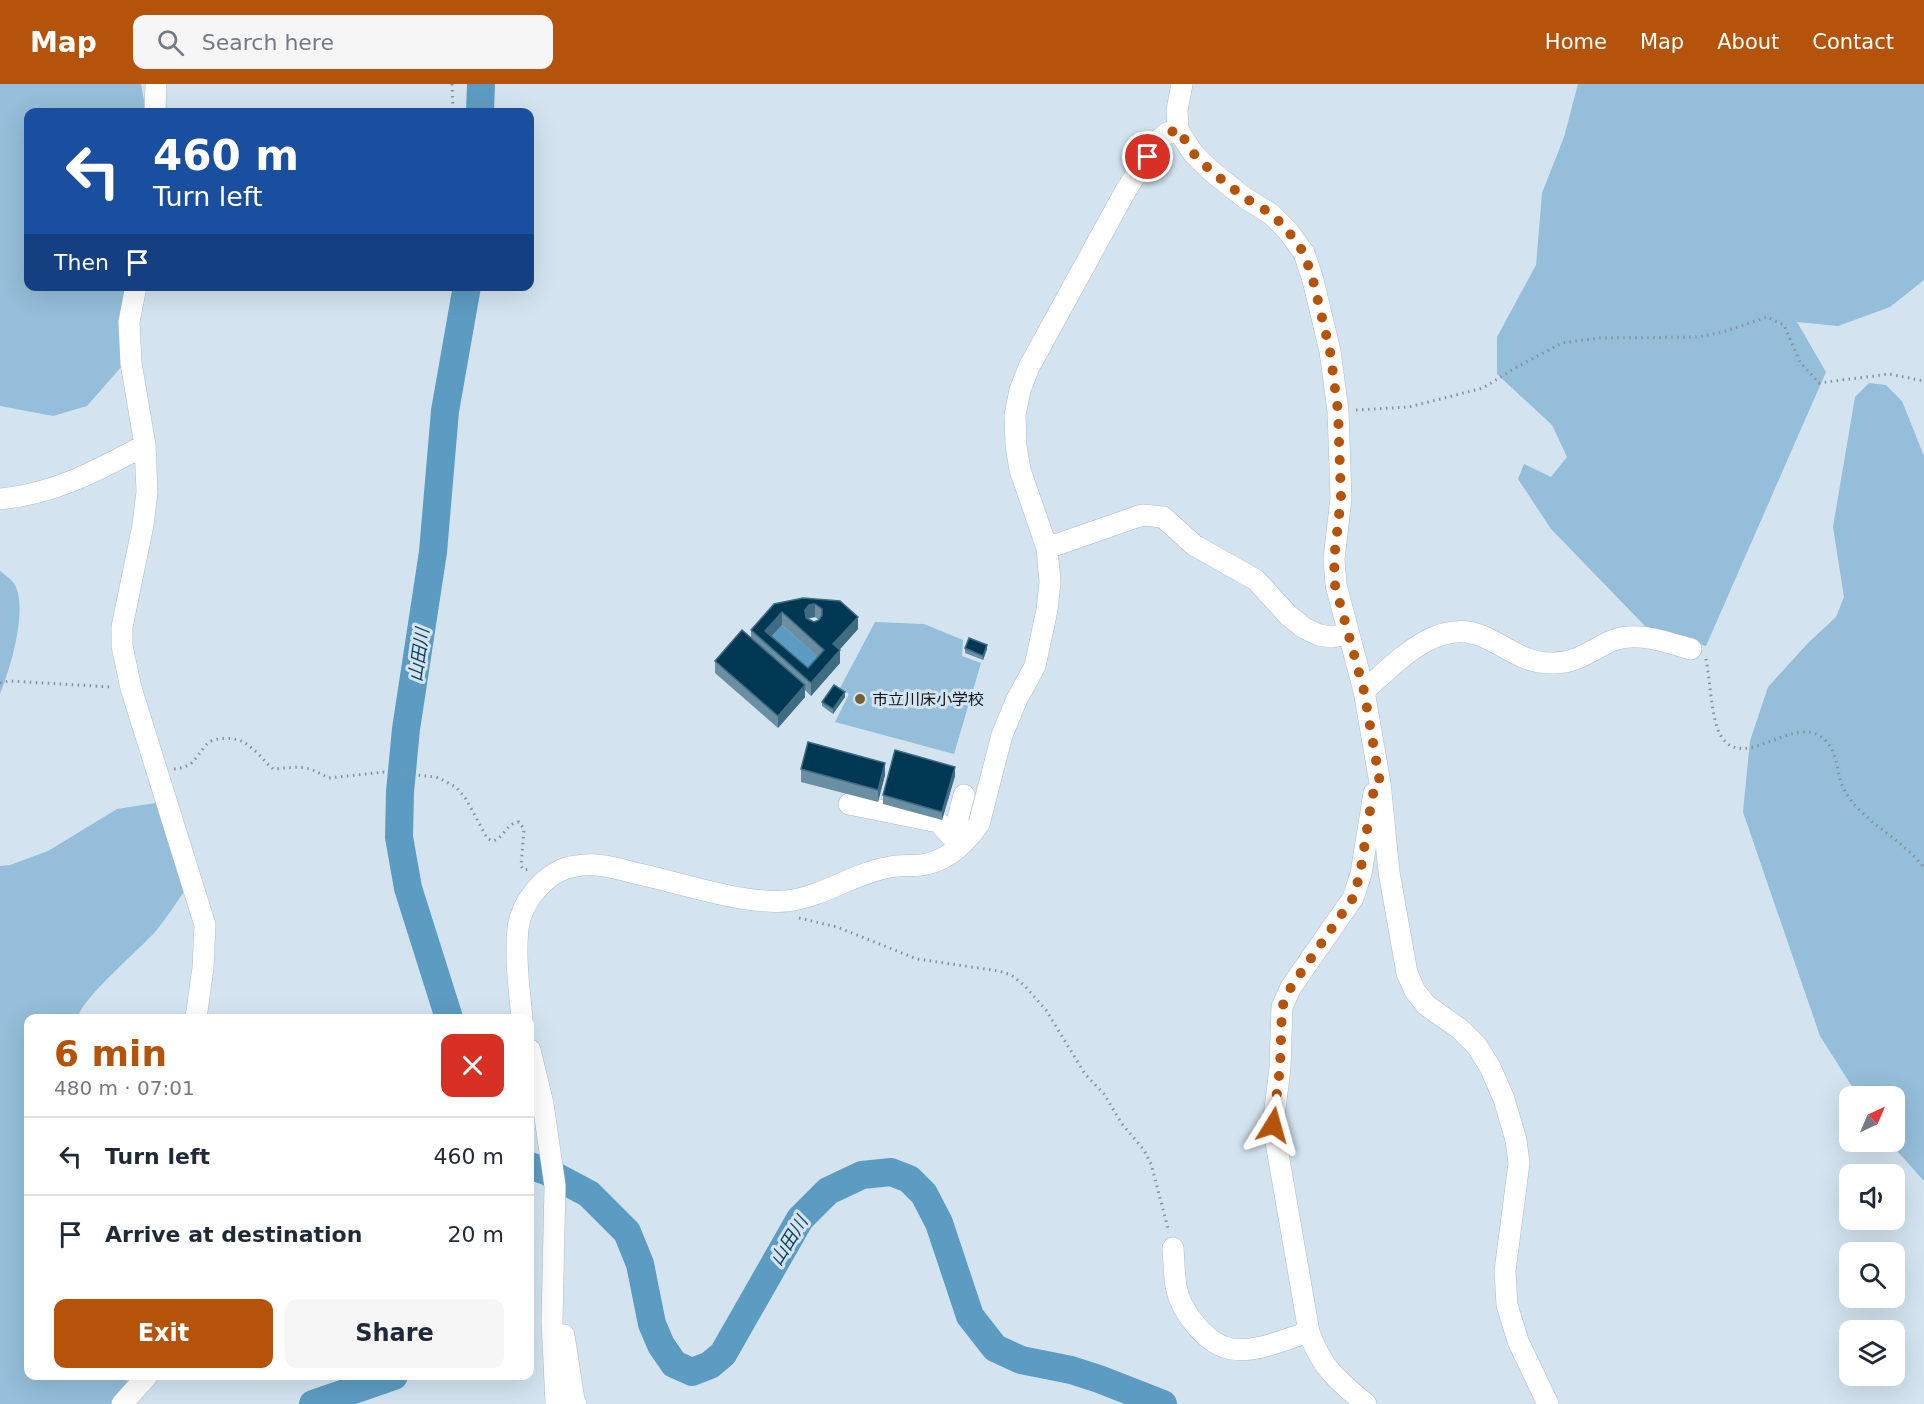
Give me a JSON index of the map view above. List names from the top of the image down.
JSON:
{
  "water": ["山田川"],
  "places": ["市立川床小学校"],
  "north": "top right",
  "page": {
    "header": "Map",
    "search": "Search here",
    "nav": [
      "Home",
      "Map",
      "About",
      "Contact"
    ],
    "turn": ["460 m", "Turn left"],
    "then": "Then",
    "heading": ["6 min", "480 m · 07:01"],
    "list": [
      {
        "name": "Turn left",
        "value": "460 m"
      },
      {
        "name": "Arrive at destination",
        "value": "20 m"
      }
    ],
    "buttons": ["Exit", "Share"]
  }
}
